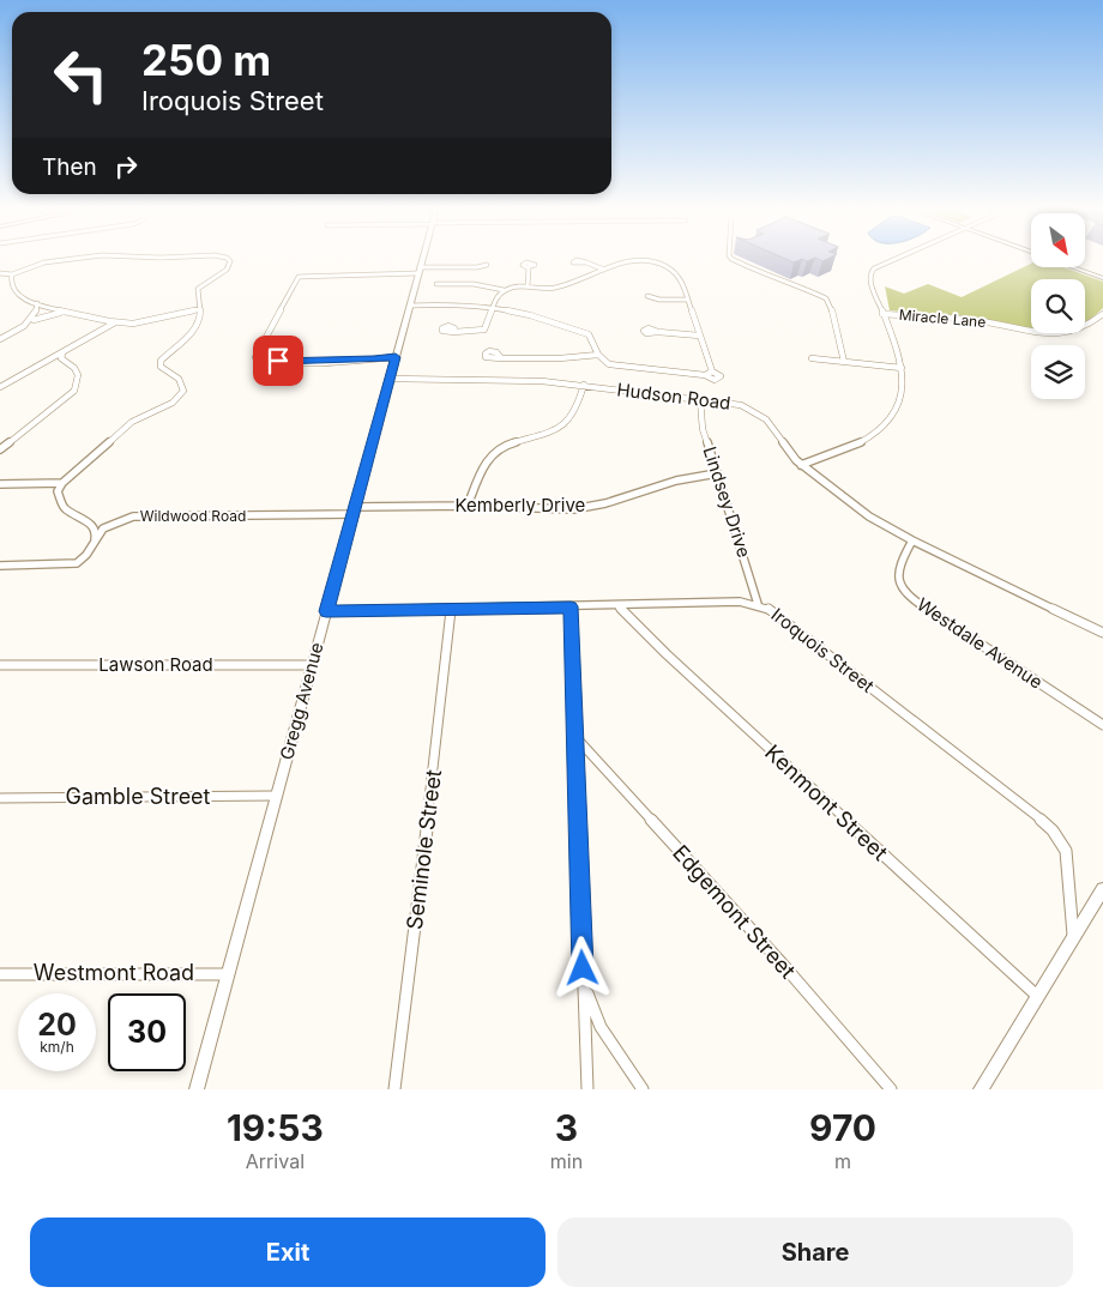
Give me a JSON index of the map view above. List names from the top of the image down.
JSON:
{
  "streets": {
    "street": [
      "Miracle Lane",
      "Hudson Road",
      "Lindsey Drive",
      "Kemberly Drive",
      "Wildwood Road",
      "Westdale Avenue",
      "Iroquois Street",
      "Lawson Road",
      "Gregg Avenue",
      "Gamble Street",
      "Kenmont Street",
      "Seminole Street",
      "Edgemont Street",
      "Westmont Road"
    ]
  },
  "crossings": [
    ["Hudson Road", "Lindsey Drive"],
    ["Hudson Road", "Westdale Avenue"],
    ["Hudson Road", "Gregg Avenue"],
    ["Lindsey Drive", "Kemberly Drive"],
    ["Lindsey Drive", "Iroquois Street"],
    ["Kemberly Drive", "Wildwood Road"],
    ["Kemberly Drive", "Gregg Avenue"],
    ["Wildwood Road", "Gregg Avenue"],
    ["Iroquois Street", "Gregg Avenue"],
    ["Iroquois Street", "Kenmont Street"],
    ["Iroquois Street", "Seminole Street"],
    ["Lawson Road", "Gregg Avenue"],
    ["Gregg Avenue", "Gamble Street"],
    ["Gregg Avenue", "Westmont Road"]
  ],
  "north": "bottom right",
  "page": {
    "turn": ["250 m", "Iroquois Street"],
    "then": "Then",
    "speed": "20 km/h",
    "limit": "30",
    "eta": [
      "19:53",
      "Arrival",
      "3",
      "min",
      "970",
      "m"
    ],
    "buttons": ["Exit", "Share"]
  }
}
